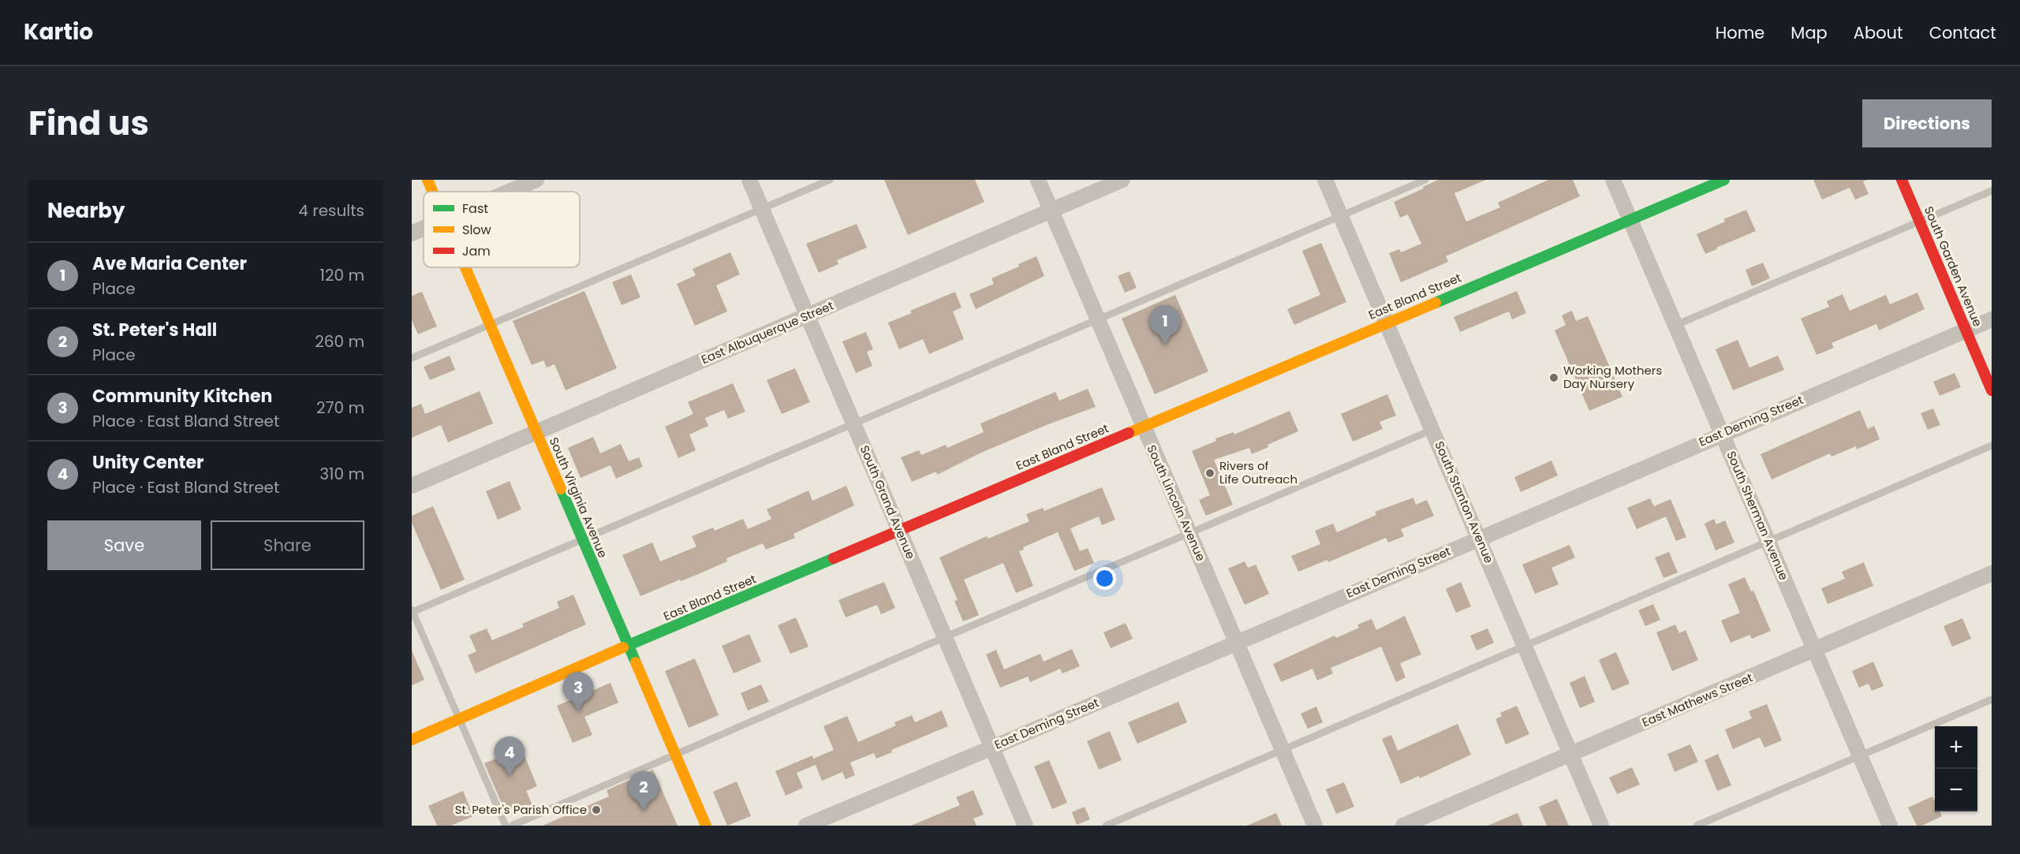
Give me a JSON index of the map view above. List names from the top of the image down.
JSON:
{
  "streets": {
    "street": [
      "South Garden Avenue",
      "East Bland Street",
      "East Albuquerque Street",
      "East Deming Street",
      "South Virginia Avenue",
      "South Grand Avenue",
      "South Stanton Avenue",
      "South Lincoln Avenue",
      "South Sherman Avenue",
      "East Mathews Street"
    ]
  },
  "crossings": [
    ["South Garden Avenue", "East Deming Street"],
    ["East Bland Street", "South Virginia Avenue"],
    ["East Bland Street", "South Grand Avenue"],
    ["East Bland Street", "South Stanton Avenue"],
    ["East Bland Street", "South Lincoln Avenue"],
    ["East Bland Street", "South Sherman Avenue"],
    ["East Albuquerque Street", "South Virginia Avenue"],
    ["East Albuquerque Street", "South Grand Avenue"],
    ["East Albuquerque Street", "South Lincoln Avenue"],
    ["East Deming Street", "South Grand Avenue"],
    ["East Deming Street", "South Stanton Avenue"],
    ["East Deming Street", "South Lincoln Avenue"],
    ["East Deming Street", "South Sherman Avenue"],
    ["South Stanton Avenue", "East Mathews Street"],
    ["South Sherman Avenue", "East Mathews Street"]
  ],
  "places": ["Working Mothers Day Nursery", "Rivers of Life Outreach", "St. Peter's Parish Office"],
  "legend": ["Fast", "Slow", "Jam"],
  "page": {
    "header": "Kartio",
    "nav": [
      "Home",
      "Map",
      "About",
      "Contact"
    ],
    "title": "Find us",
    "buttons": [
      "Directions",
      ["Save", "Share"]
    ],
    "heading": ["Nearby", "4 results"],
    "list": [
      {
        "mark": "1",
        "name": "Ave Maria Center",
        "note": "Place",
        "value": "120 m"
      },
      {
        "mark": "2",
        "name": "St. Peter's Hall",
        "note": "Place",
        "value": "260 m"
      },
      {
        "mark": "3",
        "name": "Community Kitchen",
        "note": "Place · East Bland Street",
        "value": "270 m"
      },
      {
        "mark": "4",
        "name": "Unity Center",
        "note": "Place · East Bland Street",
        "value": "310 m"
      }
    ],
    "pins": [
      "1",
      "3",
      "4",
      "2"
    ],
    "map_buttons": ["+", "−"]
  }
}
